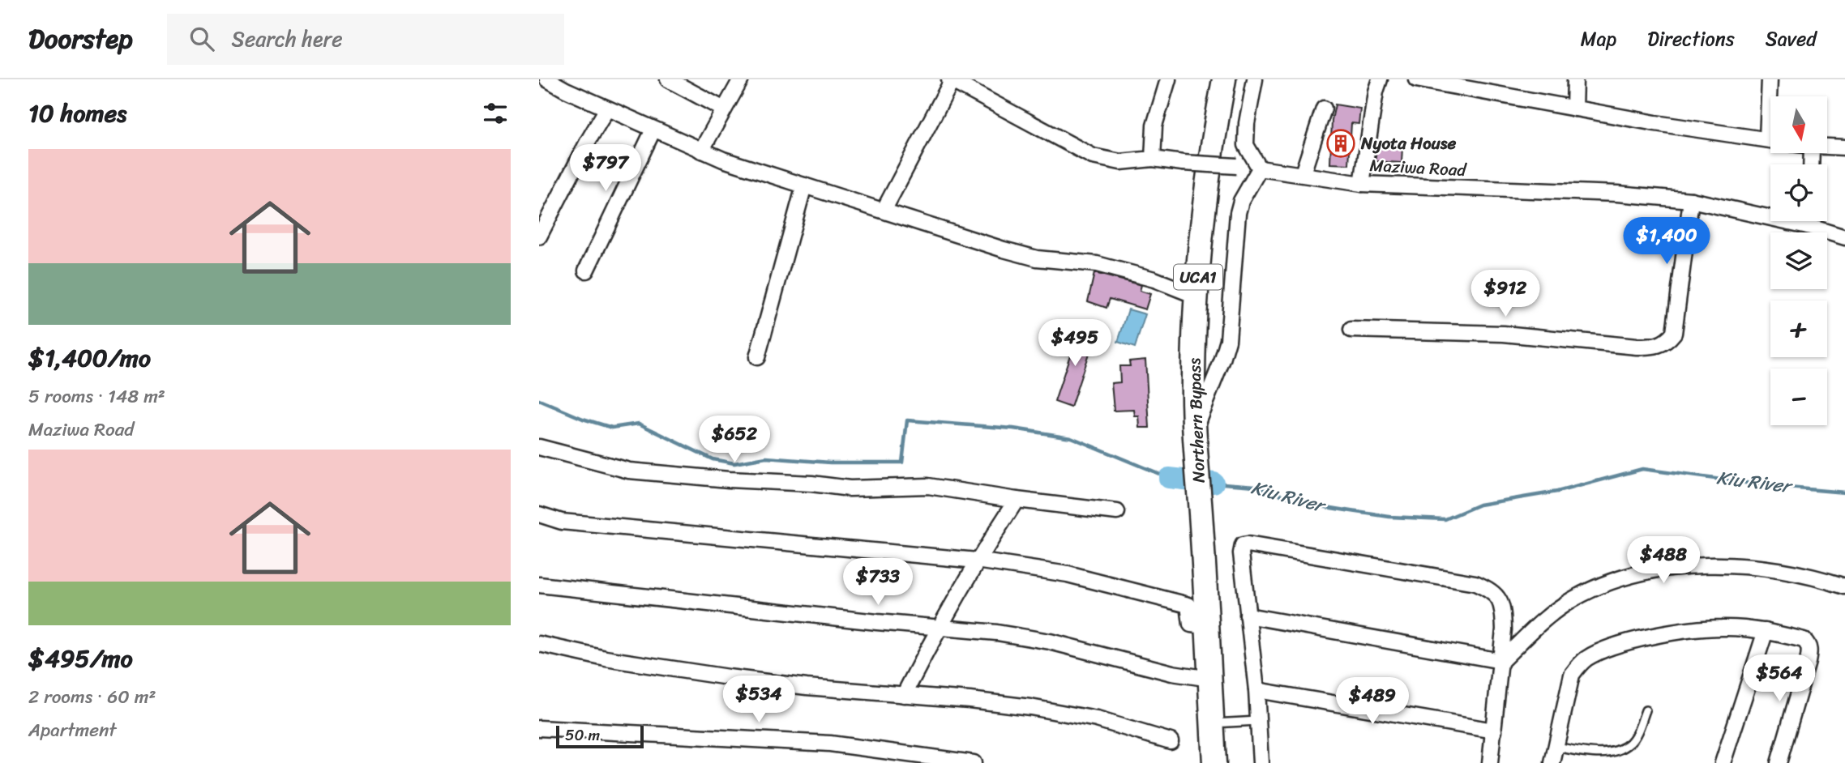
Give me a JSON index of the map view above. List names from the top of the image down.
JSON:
{
  "streets": {
    "main road": ["UCA1", "Northern Bypass"],
    "street": ["Maziwa Road"]
  },
  "water": ["Kiu River"],
  "places": {
    "building": ["Nyota House"]
  },
  "scale_bar": "50 m",
  "north": "bottom",
  "page": {
    "header": "Doorstep",
    "search": "Search here",
    "nav": ["Map", "Directions", "Saved"],
    "heading": "10 homes",
    "map_buttons": ["+", "−"],
    "price": [
      "$797",
      "$1,400",
      "$912",
      "$495",
      "$652",
      "$488",
      "$733",
      "$564",
      "$534",
      "$489"
    ],
    "list": [
      {
        "name": "$1,400/mo",
        "note": "5 rooms · 148 m² · Maziwa Road"
      },
      {
        "name": "$495/mo",
        "note": "2 rooms · 60 m² · Apartment"
      }
    ],
    "scale": "50 m"
  }
}
